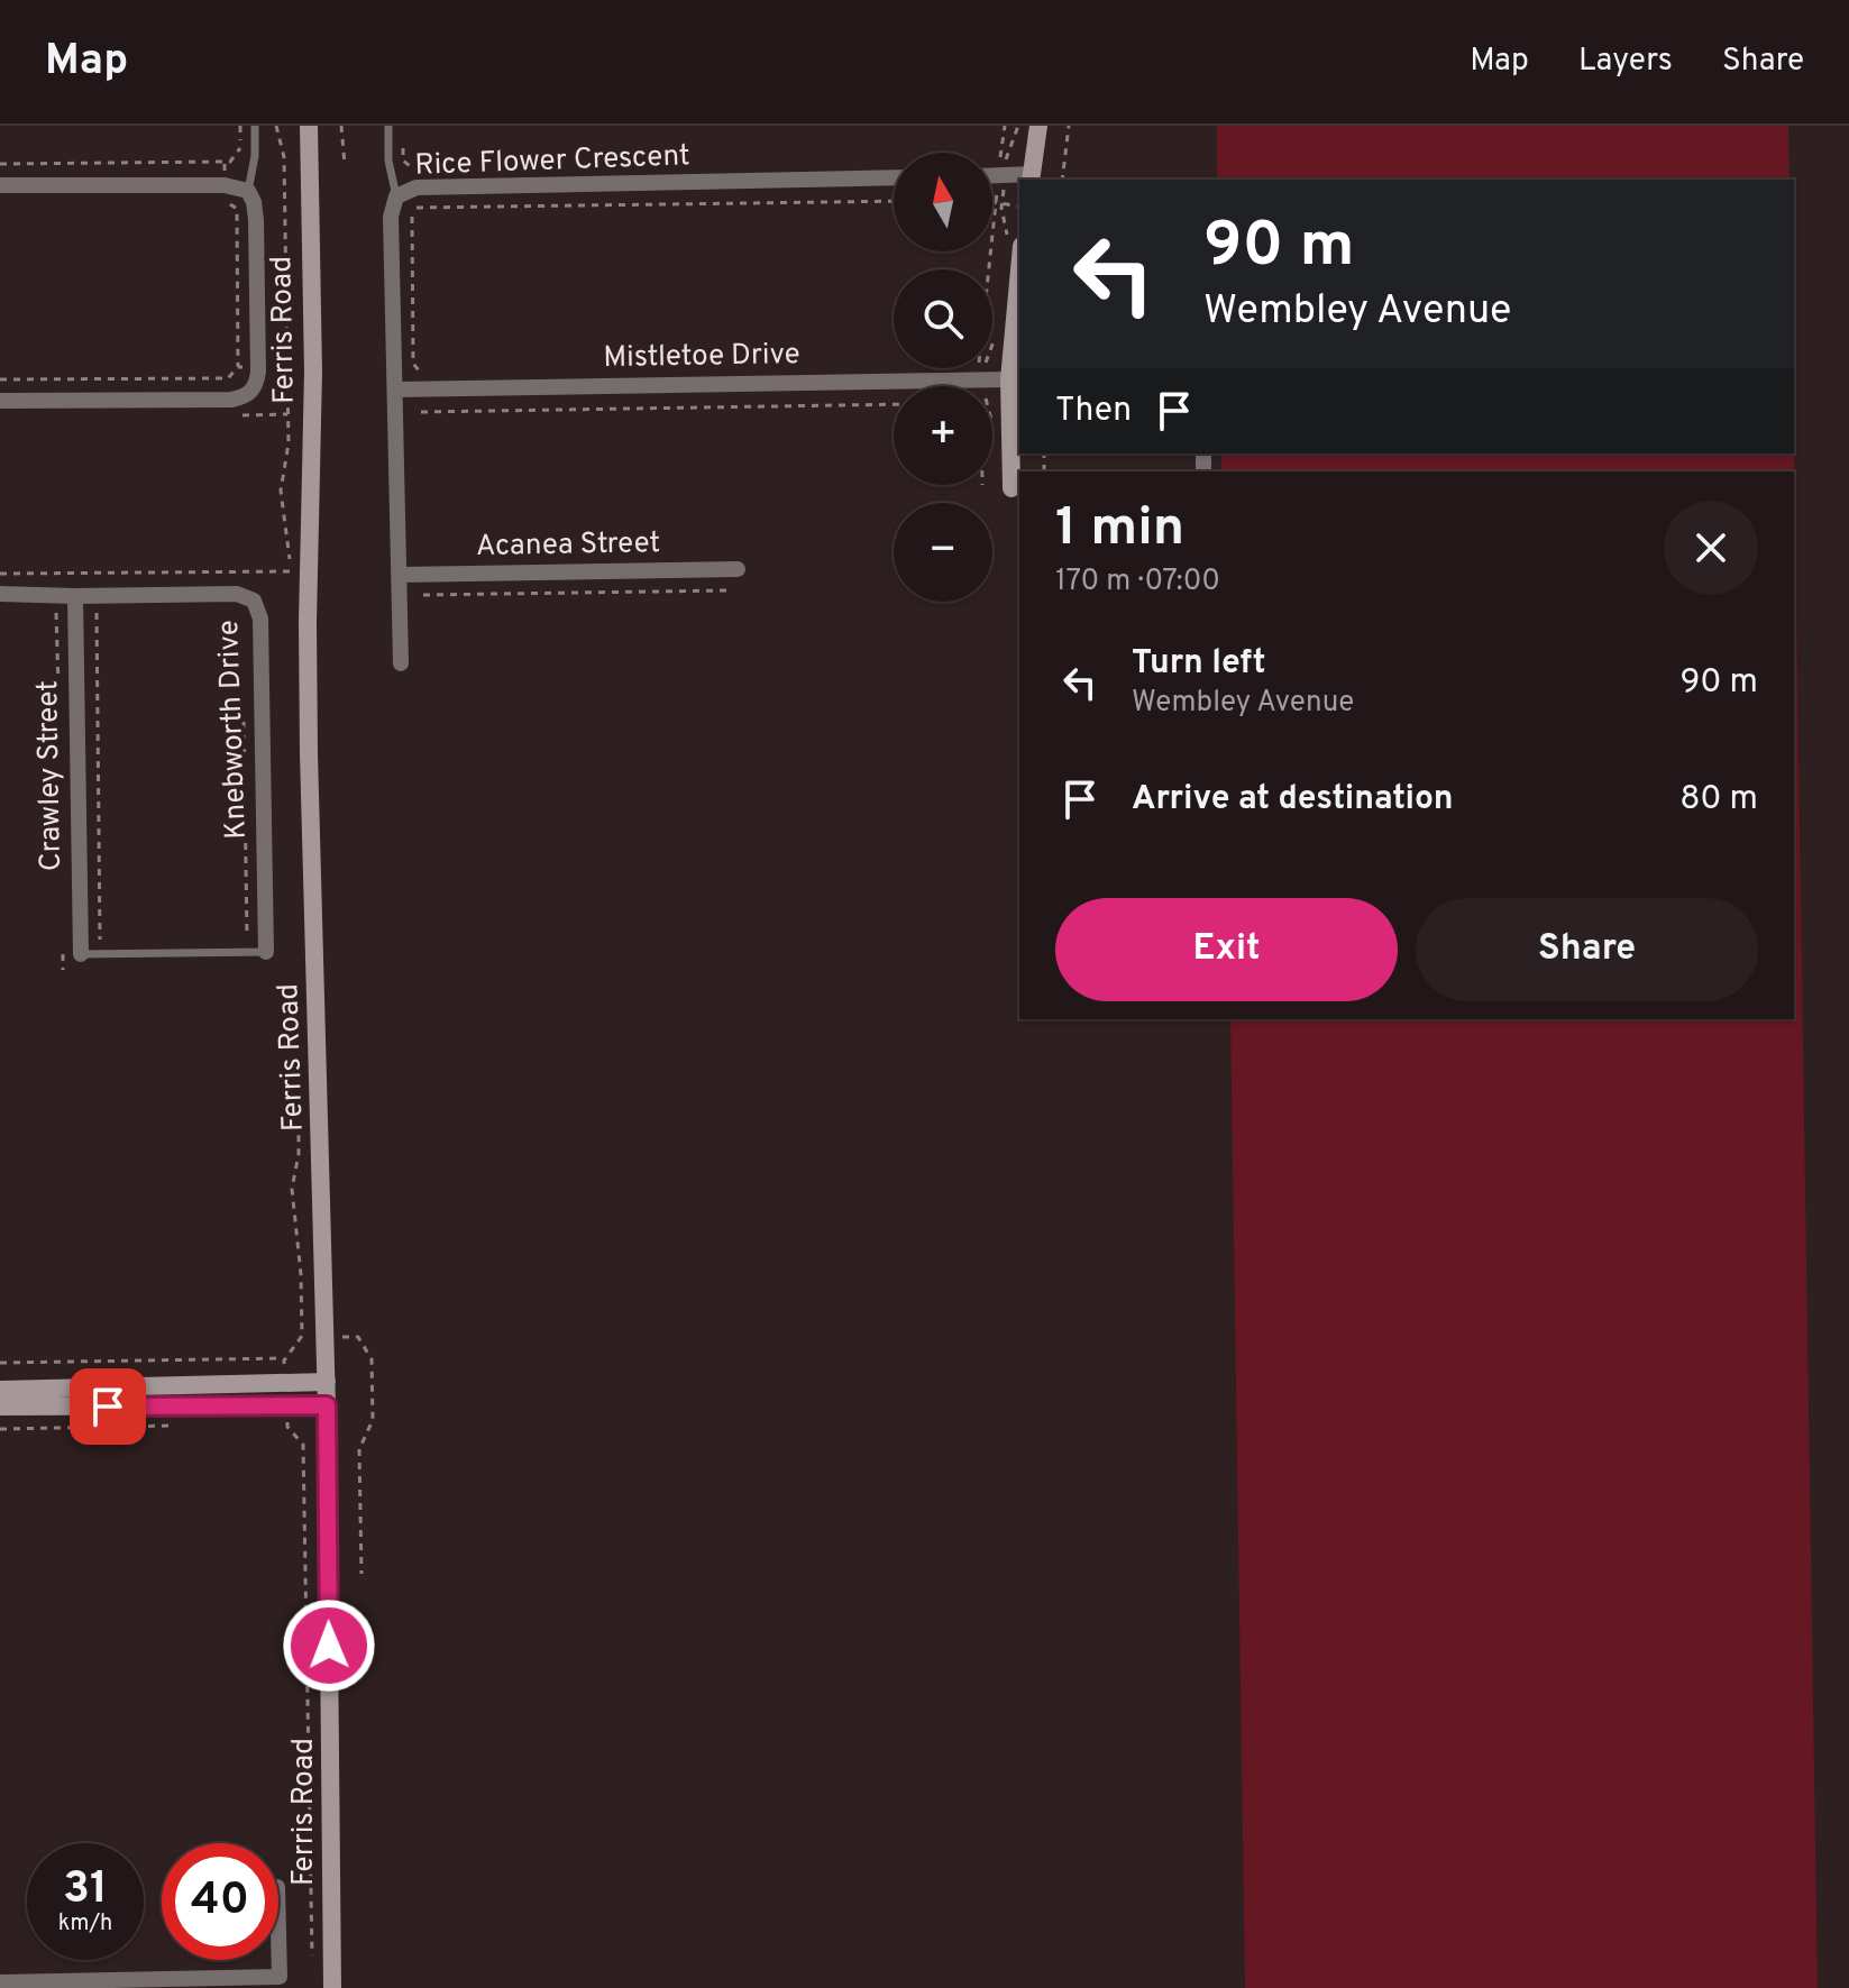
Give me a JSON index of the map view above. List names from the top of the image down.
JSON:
{
  "streets": {
    "street": [
      "Rice Flower Crescent",
      "Ferris Road",
      "Mistletoe Drive",
      "Acanea Street",
      "Knebworth Drive",
      "Crawley Street"
    ]
  },
  "crossings": [
    ["Rice Flower Crescent", "Mistletoe Drive"],
    ["Rice Flower Crescent", "Acanea Street"],
    ["Knebworth Drive", "Crawley Street"]
  ],
  "north": "top",
  "page": {
    "header": "Map",
    "nav": ["Map", "Layers", "Share"],
    "map_buttons": ["+", "−"],
    "turn": ["90 m", "Wembley Avenue"],
    "then": "Then",
    "heading": ["1 min", "170 m · 07:00"],
    "list": [
      {
        "name": "Turn left",
        "note": "Wembley Avenue",
        "value": "90 m"
      },
      {
        "name": "Arrive at destination",
        "value": "80 m"
      }
    ],
    "buttons": ["Exit", "Share"],
    "speed": "31 km/h",
    "limit": "40"
  }
}
